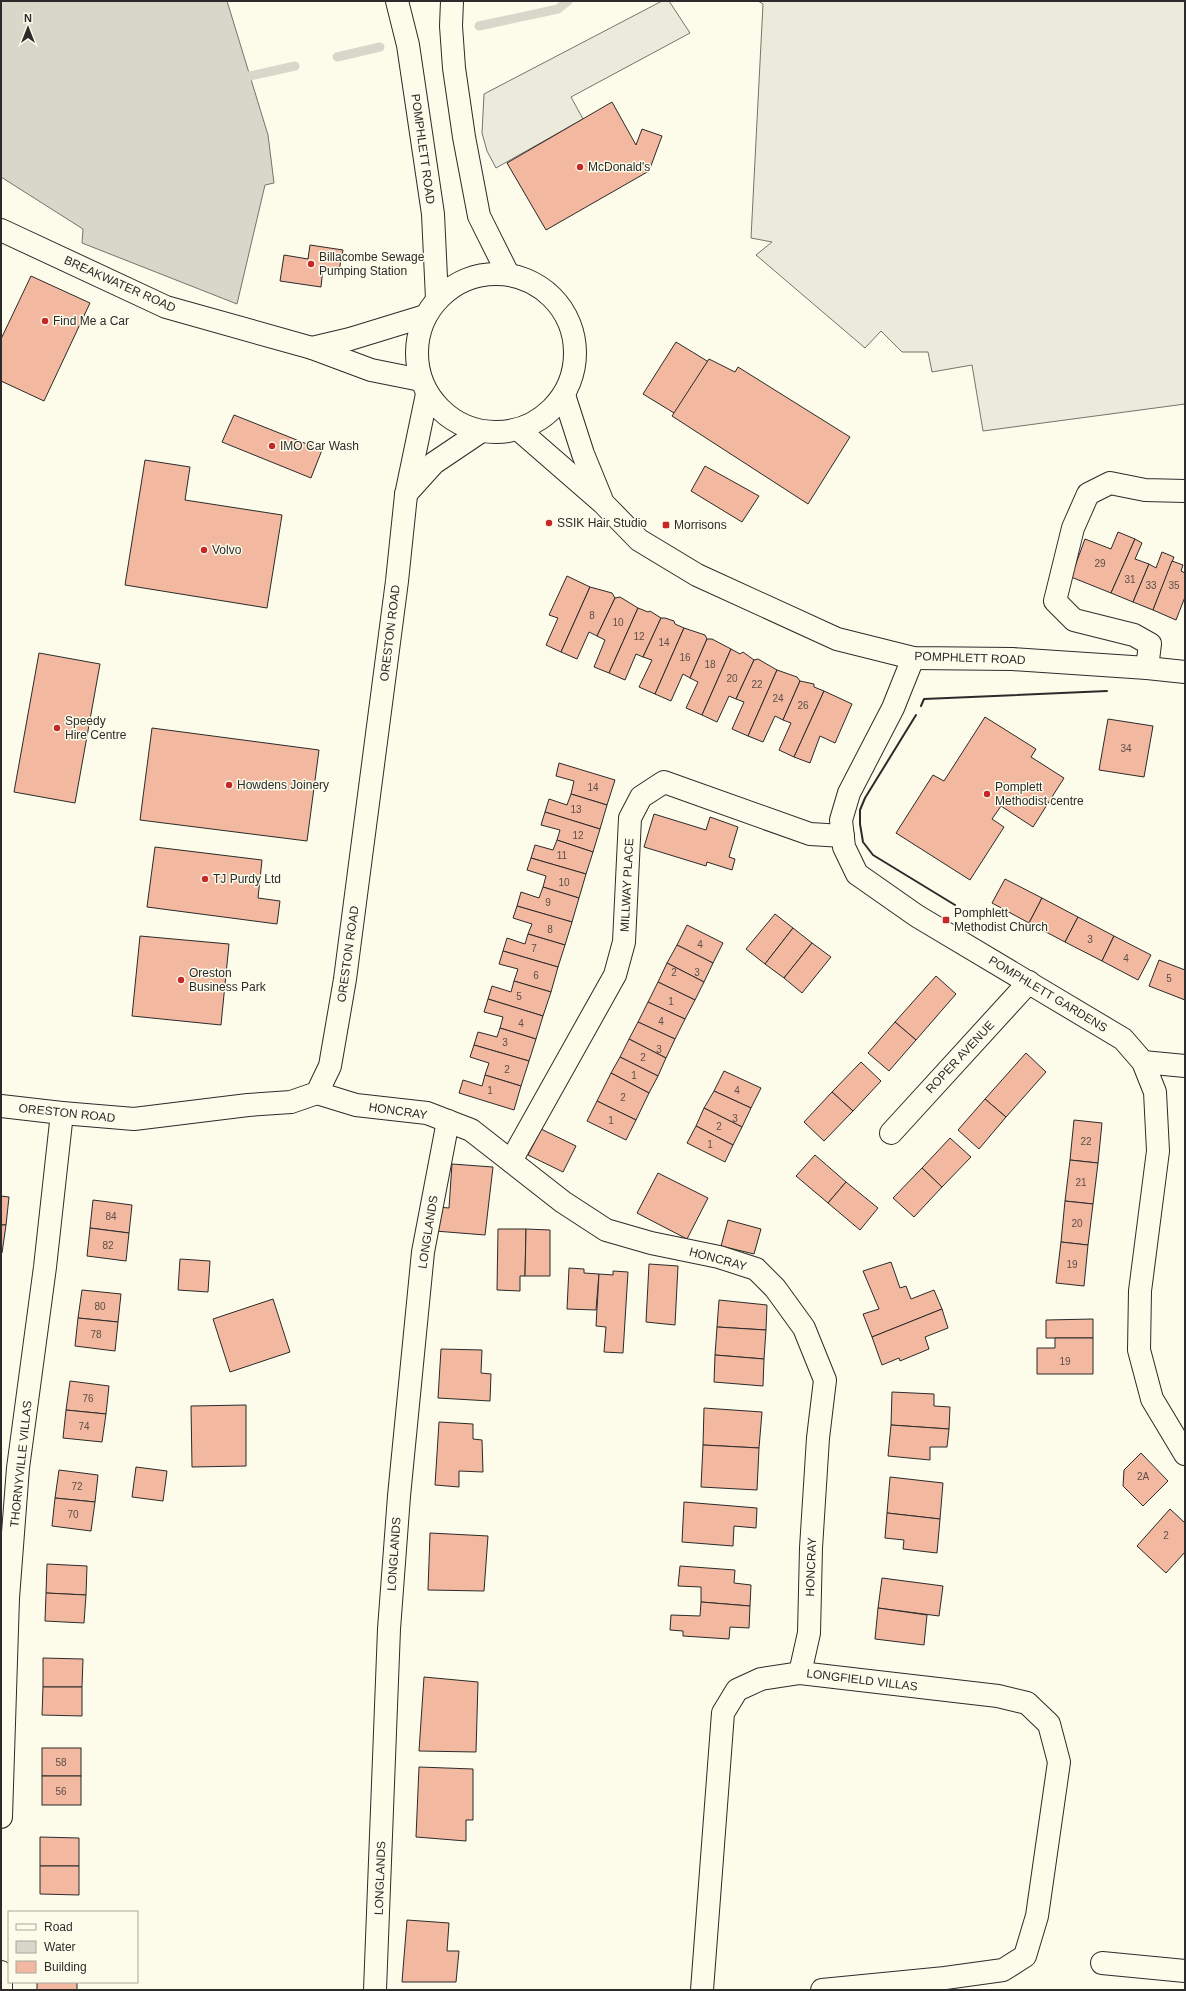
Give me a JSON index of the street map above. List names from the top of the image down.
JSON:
{
  "streets": {
    "street": [
      "POMPHLETT ROAD",
      "BREAKWATER ROAD",
      "ORESTON ROAD",
      "MILLWAY PLACE",
      "POMPHLETT GARDENS",
      "ROPER AVENUE",
      "HONCRAY",
      "LONGLANDS",
      "THORNYVILLE VILLAS",
      "LONGFIELD VILLAS"
    ]
  },
  "crossings": [
    ["POMPHLETT ROAD", "BREAKWATER ROAD"],
    ["POMPHLETT ROAD", "POMPHLETT GARDENS"],
    ["BREAKWATER ROAD", "ORESTON ROAD"],
    ["ORESTON ROAD", "HONCRAY"],
    ["ORESTON ROAD", "THORNYVILLE VILLAS"],
    ["MILLWAY PLACE", "POMPHLETT GARDENS"],
    ["MILLWAY PLACE", "HONCRAY"],
    ["POMPHLETT GARDENS", "ROPER AVENUE"],
    ["HONCRAY", "LONGLANDS"],
    ["HONCRAY", "LONGFIELD VILLAS"]
  ],
  "places": {
    "other": [
      "McDonald's",
      "Billacombe Sewage Pumping Station",
      "Find Me a Car",
      "IMO Car Wash",
      "SSIK Hair Studio",
      "Volvo",
      "Speedy Hire Centre",
      "Howdens Joinery",
      "Pomplett Methodist centre",
      "TJ Purdy Ltd",
      "Oreston Business Park"
    ],
    "transit": ["Morrisons", "Pomphlett Methodist Church"]
  },
  "house_numbers": [
    "29",
    "31",
    "33",
    "35",
    "8",
    "10",
    "12",
    "14",
    "16",
    "18",
    "20",
    "22",
    "24",
    "26",
    "34",
    "14",
    "13",
    "12",
    "11",
    "10",
    "9",
    "8",
    "3",
    "4",
    "7",
    "4",
    "2",
    "3",
    "6",
    "5",
    "5",
    "1",
    "4",
    "4",
    "3",
    "3",
    "2",
    "2",
    "1",
    "1",
    "4",
    "2",
    "3",
    "1",
    "2",
    "22",
    "1",
    "21",
    "84",
    "20",
    "82",
    "19",
    "80",
    "78",
    "19",
    "76",
    "74",
    "2A",
    "72",
    "70",
    "2",
    "58",
    "56"
  ],
  "legend": ["Road", "Water", "Building"],
  "north": "top"
}
